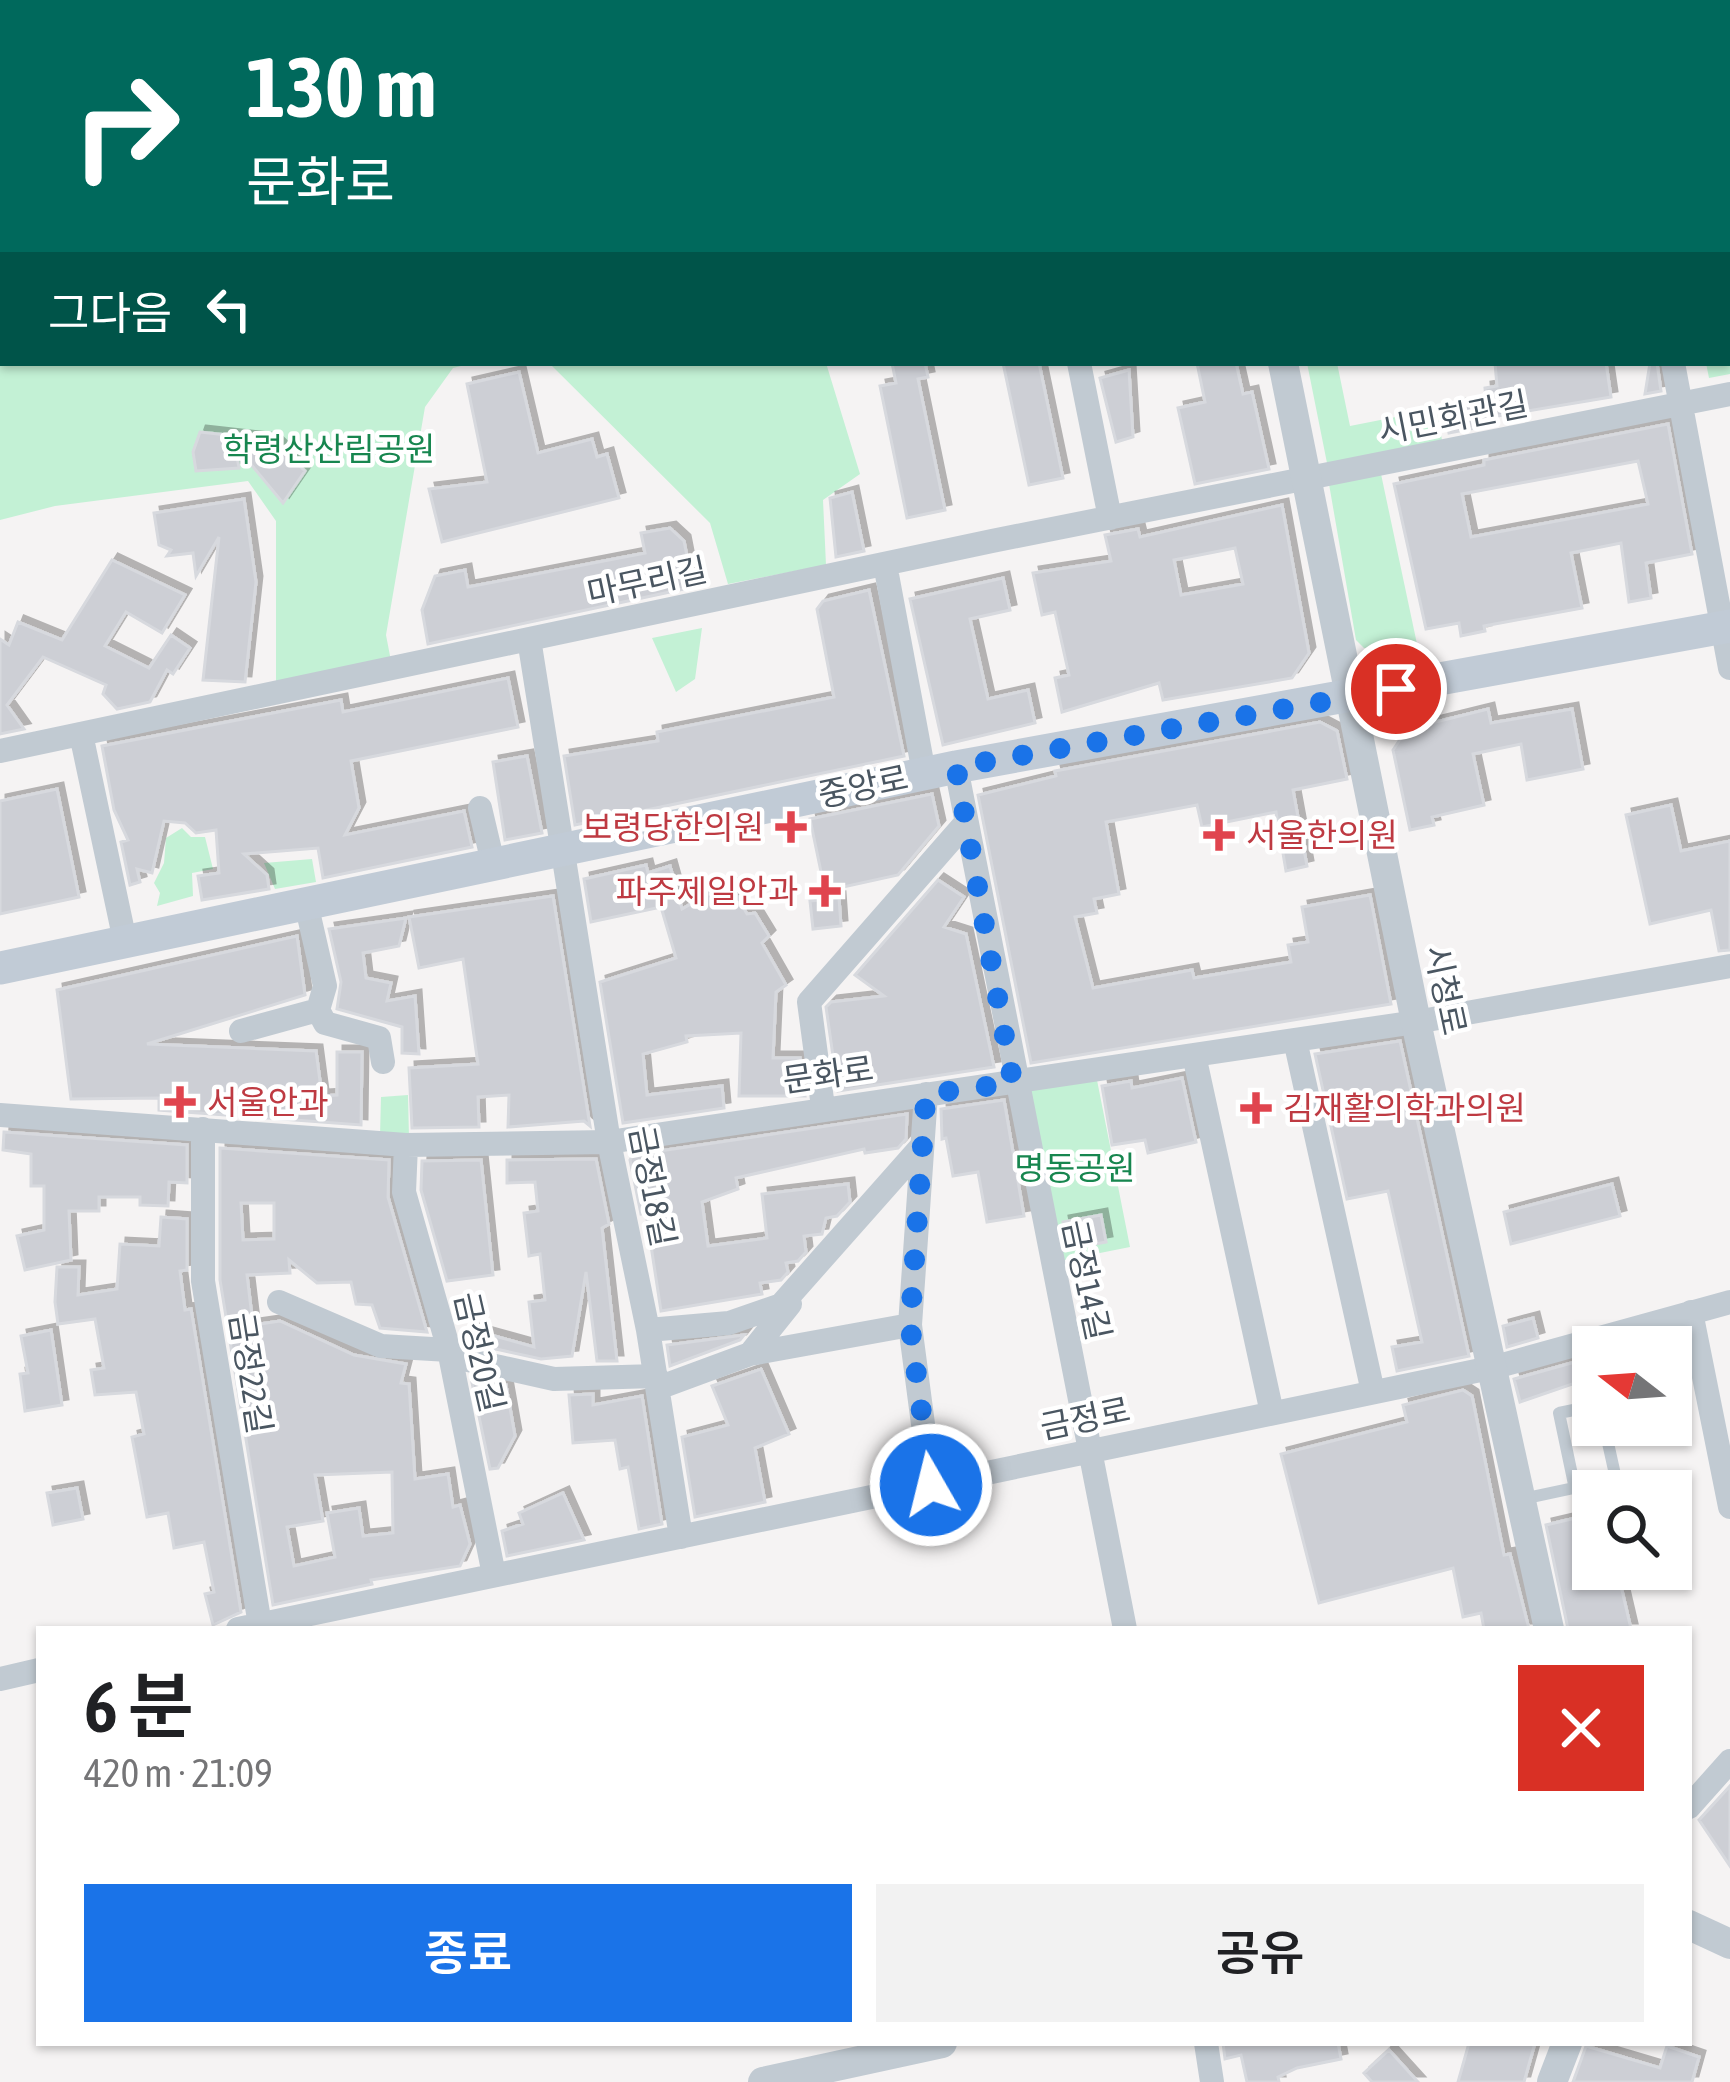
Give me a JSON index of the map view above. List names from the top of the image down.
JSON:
{
  "streets": {
    "main road": ["중앙로"],
    "street": [
      "시민회관길",
      "마무리길",
      "시청로",
      "문화로",
      "금정18길",
      "금정14길",
      "금정20길",
      "금정22길",
      "금정로"
    ]
  },
  "crossings": [
    ["시민회관길", "마무리길"],
    ["시민회관길", "시청로"],
    ["마무리길", "시청로"],
    ["마무리길", "금정18길"],
    ["마무리길", "금정14길"],
    ["중앙로", "시청로"],
    ["중앙로", "금정18길"],
    ["중앙로", "금정14길"],
    ["시청로", "문화로"],
    ["시청로", "금정로"],
    ["문화로", "금정18길"],
    ["문화로", "금정14길"],
    ["문화로", "금정20길"],
    ["문화로", "금정22길"],
    ["금정18길", "금정로"],
    ["금정14길", "금정로"],
    ["금정20길", "금정로"]
  ],
  "parks": ["학령산산림공원", "명동공원"],
  "places": {
    "health": [
      "보령당한의원",
      "서울한의원",
      "파주제일안과",
      "서울안과",
      "김재활의학과의원"
    ]
  },
  "north": "left",
  "page": {
    "turn": ["130 m", "문화로"],
    "then": "그다음",
    "heading": ["6 분", "420 m · 21:09"],
    "buttons": ["종료", "공유"]
  }
}
